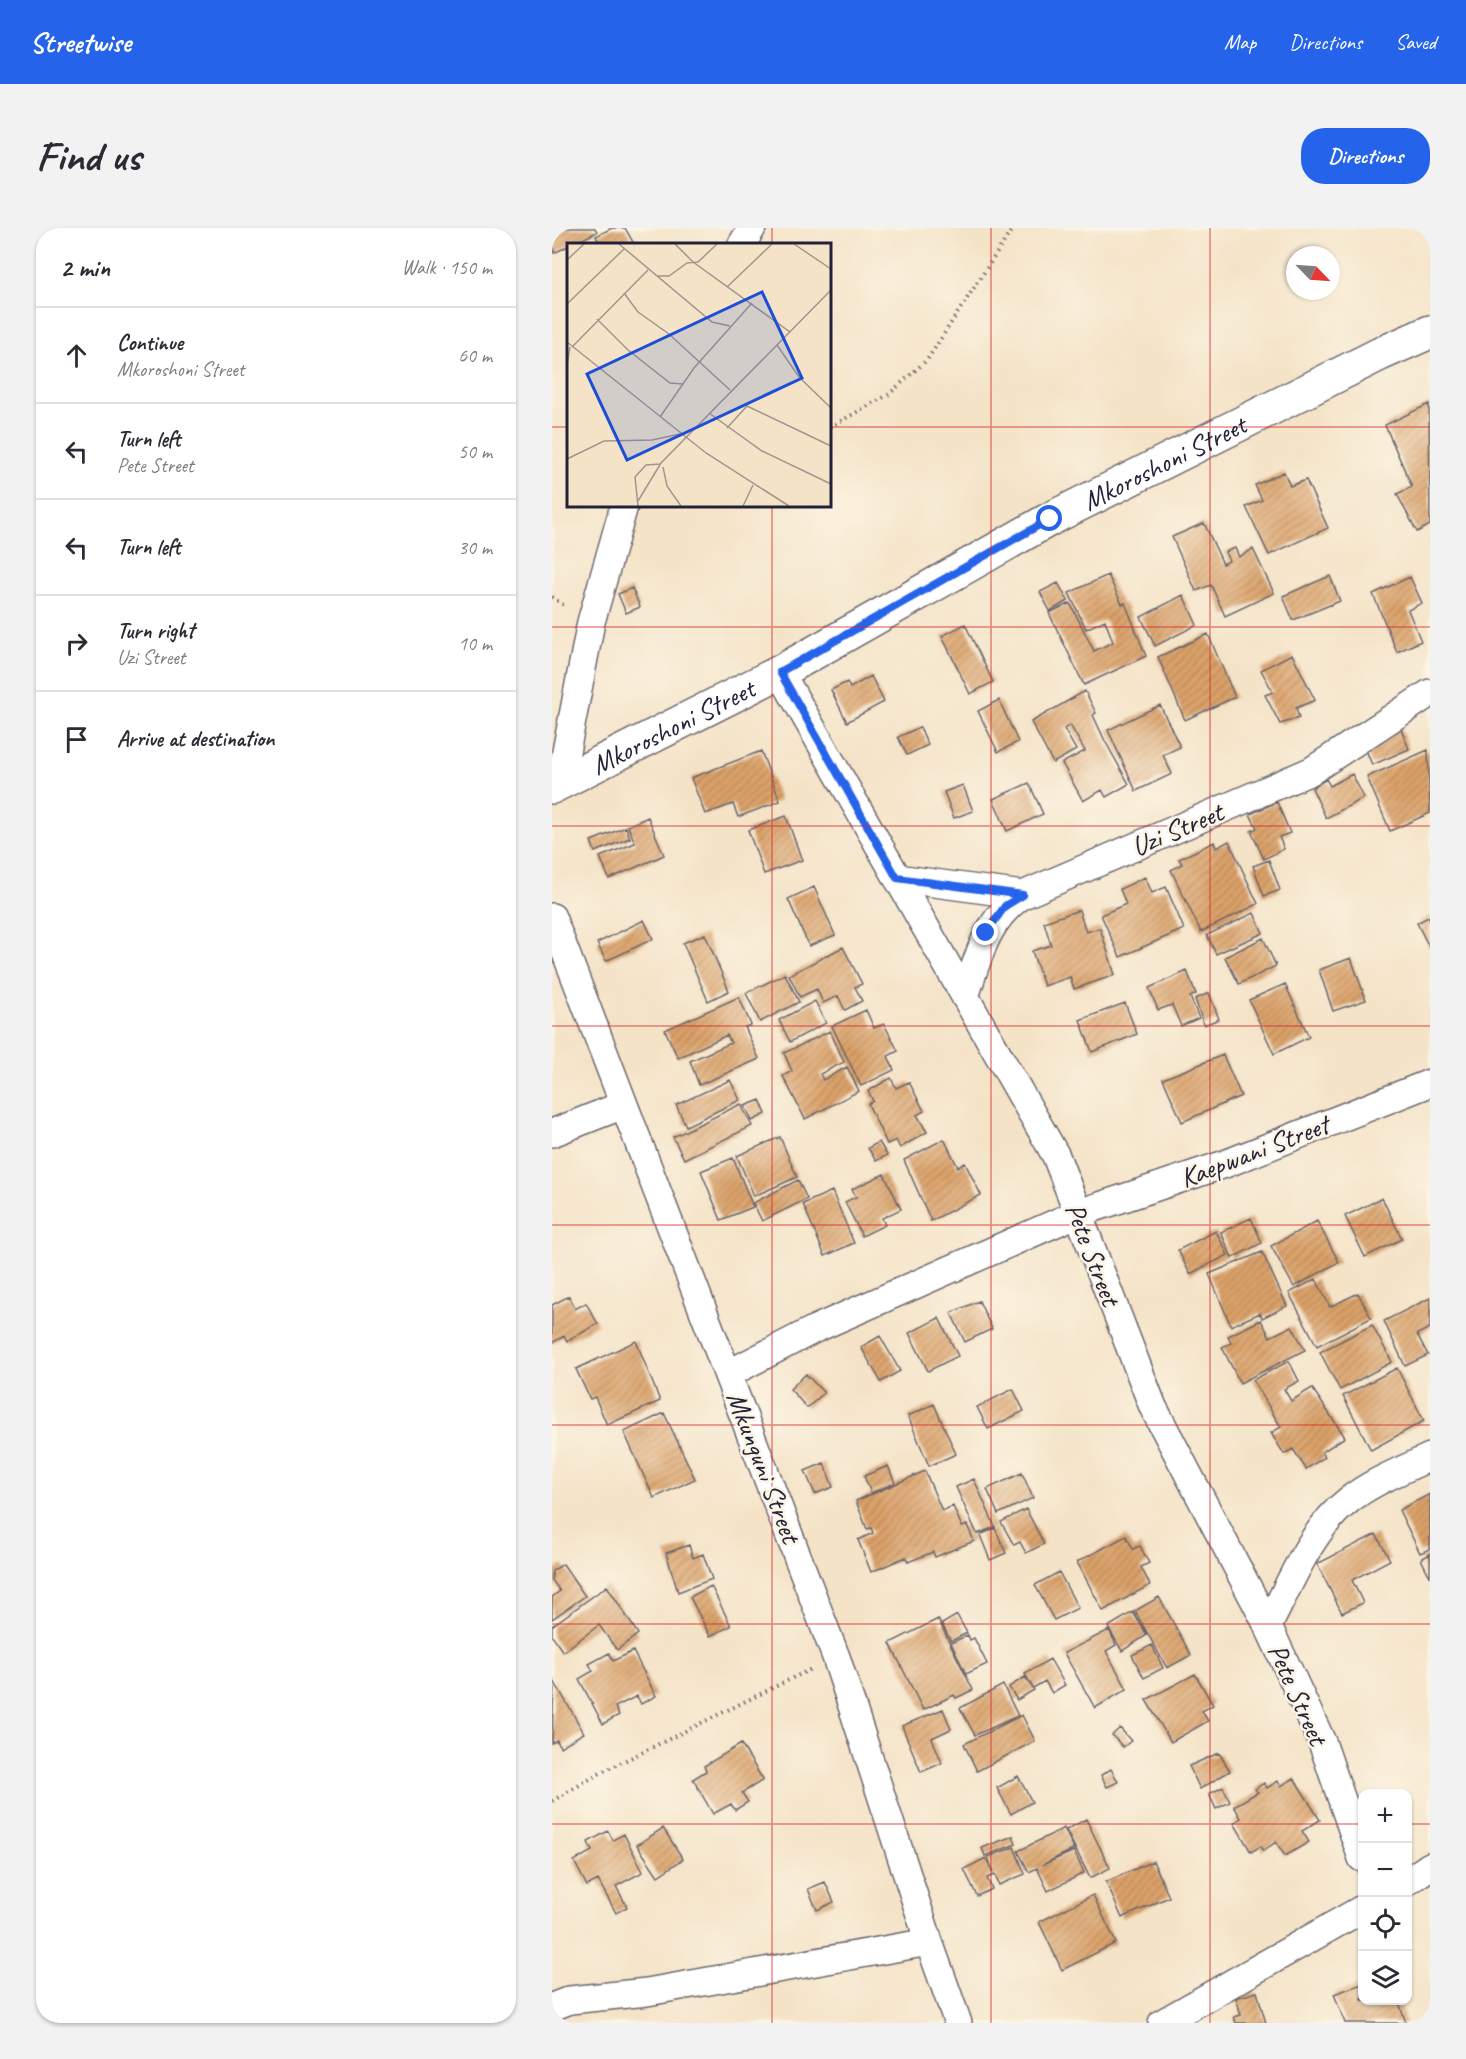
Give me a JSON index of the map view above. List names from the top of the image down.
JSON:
{
  "streets": {
    "street": [
      "Mkoroshoni Street",
      "Uzi Street",
      "Kaepwani Street",
      "Pete Street",
      "Mkunguni Street"
    ]
  },
  "crossings": [
    ["Mkoroshoni Street", "Pete Street"],
    ["Uzi Street", "Pete Street"],
    ["Kaepwani Street", "Pete Street"],
    ["Kaepwani Street", "Mkunguni Street"]
  ],
  "north": "bottom right",
  "page": {
    "header": "Streetwise",
    "nav": ["Map", "Directions", "Saved"],
    "buttons": "Directions",
    "title": "Find us",
    "heading": ["2 min", "Walk · 150 m"],
    "list": [
      ["Continue", "Mkoroshoni Street", "60 m"],
      ["Turn left", "Pete Street", "50 m"],
      ["Turn left", "30 m"],
      ["Turn right", "Uzi Street", "10 m"],
      "Arrive at destination"
    ],
    "map_buttons": ["+", "−"]
  }
}
